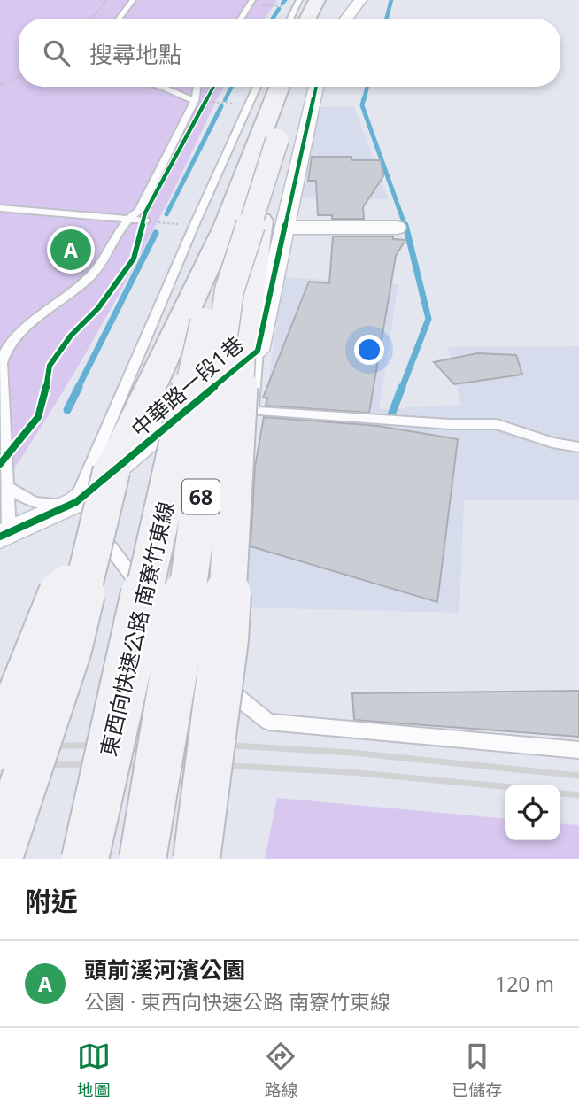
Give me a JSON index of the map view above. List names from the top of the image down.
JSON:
{
  "streets": {
    "highway": ["68", "東西向快速公路 南寮竹東線"],
    "street": ["中華路一段1巷"]
  },
  "page": {
    "search": "搜尋地點",
    "pins": "A",
    "heading": "附近",
    "list": [
      {
        "mark": "A",
        "name": "頭前溪河濱公園",
        "note": "公園 · 東西向快速公路 南寮竹東線",
        "value": "120 m"
      }
    ],
    "nav": ["地圖", "路線", "已儲存"]
  }
}
